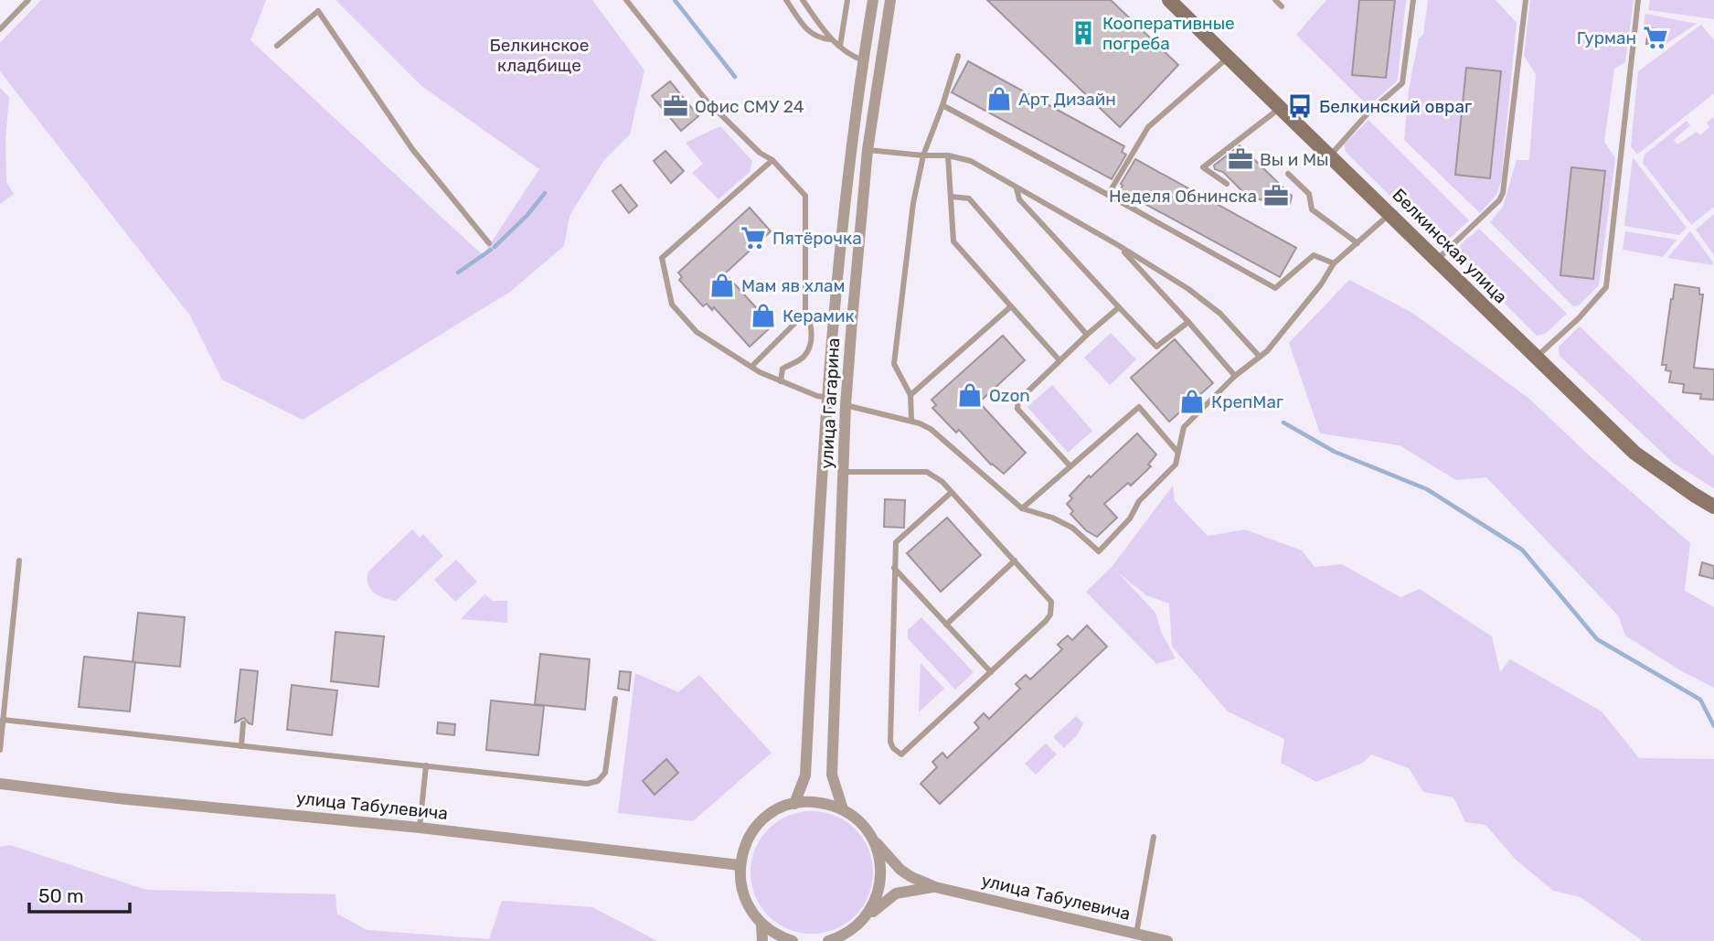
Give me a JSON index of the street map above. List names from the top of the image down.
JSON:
{
  "streets": {
    "main road": ["Белкинская улица"],
    "street": ["улица Гагарина", "улица Табулевича"]
  },
  "crossings": [
    ["улица Гагарина", "улица Табулевича"]
  ],
  "parks": ["Белкинское кладбище"],
  "places": {
    "building": ["Кооперативные погреба"],
    "supermarket": ["Гурман", "Пятёрочка"],
    "shop": [
      "Арт Дизайн",
      "Мам яв хлам",
      "Керамик",
      "Ozon",
      "КрепМаг"
    ],
    "office": ["Офис СМУ 24", "Вы и Мы", "Неделя Обнинска"],
    "bus stop": ["Белкинский овраг"]
  },
  "scale_bar": "50 m"
}
